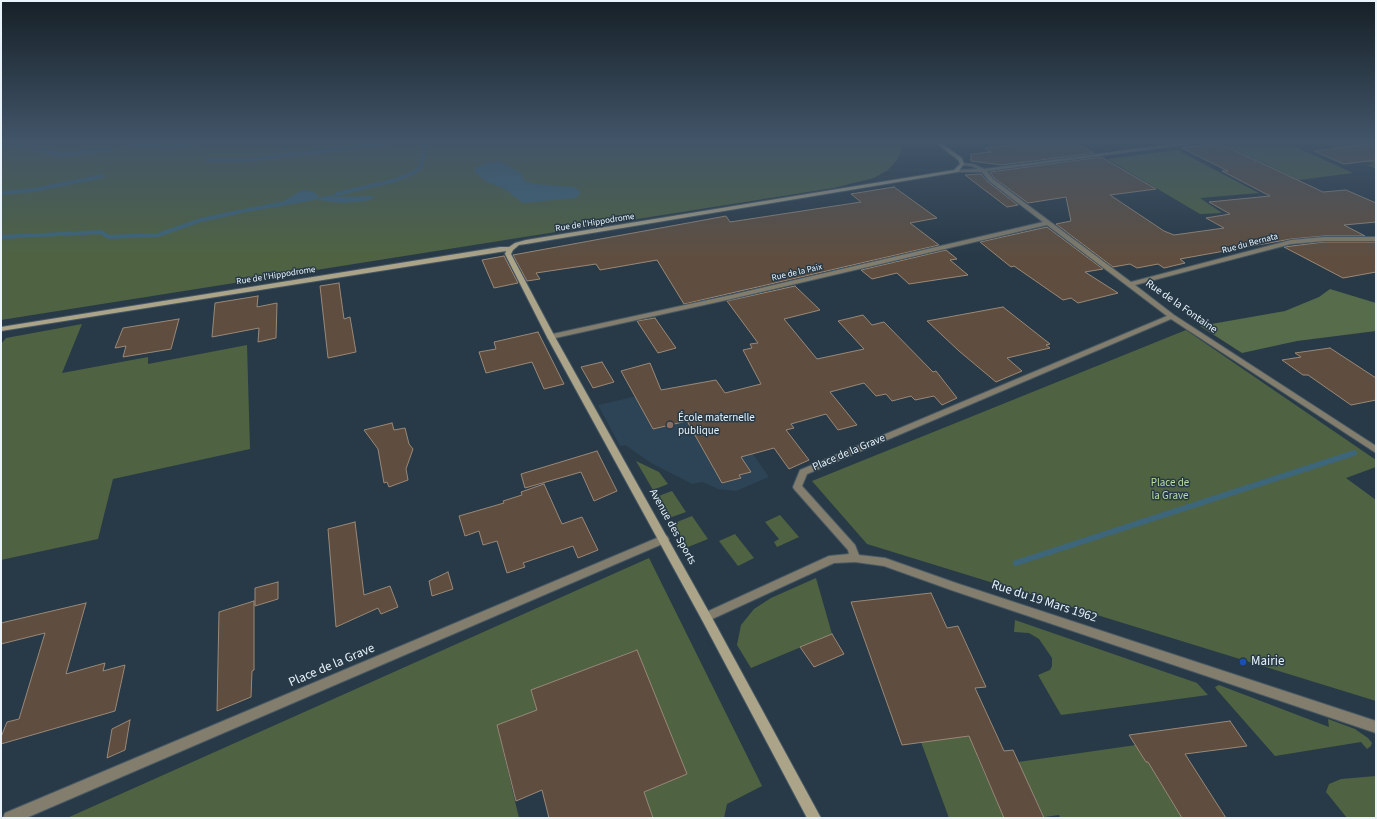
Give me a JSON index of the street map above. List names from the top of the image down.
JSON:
{
  "streets": {
    "main road": ["Rue de l'Hippodrome", "Avenue des Sports"],
    "street": [
      "Rue du Bernata",
      "Rue de la Paix",
      "Rue de la Fontaine",
      "Place de la Grave",
      "Rue du 19 Mars 1962"
    ]
  },
  "crossings": [
    ["Rue de l'Hippodrome", "Avenue des Sports"],
    ["Rue du Bernata", "Rue de la Fontaine"],
    ["Rue de la Paix", "Rue de la Fontaine"],
    ["Rue de la Paix", "Avenue des Sports"],
    ["Rue de la Fontaine", "Place de la Grave"],
    ["Place de la Grave", "Avenue des Sports"],
    ["Place de la Grave", "Rue du 19 Mars 1962"],
    ["Avenue des Sports", "Rue du 19 Mars 1962"]
  ],
  "parks": ["Place de la Grave"],
  "places": ["École maternelle publique", "Mairie"]
}
